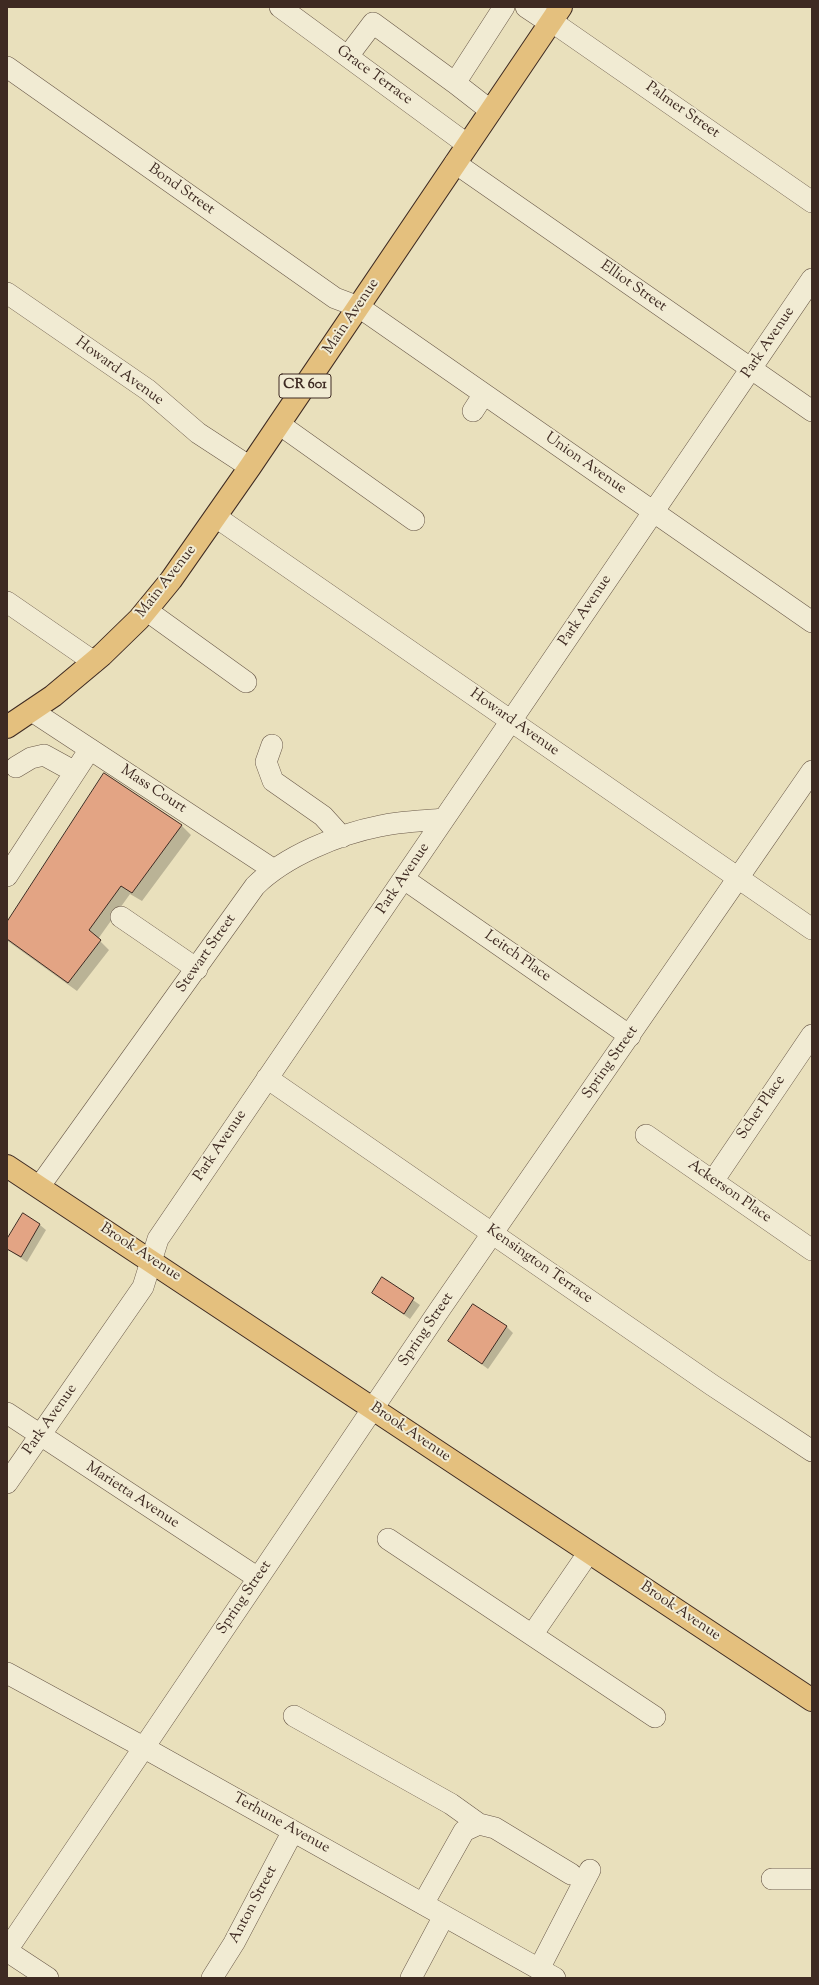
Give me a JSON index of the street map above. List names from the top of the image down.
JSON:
{
  "streets": {
    "main road": ["Main Avenue", "CR 601", "Brook Avenue"],
    "street": [
      "Grace Terrace",
      "Palmer Street",
      "Bond Street",
      "Elliot Street",
      "Park Avenue",
      "Howard Avenue",
      "Union Avenue",
      "Mass Court",
      "Stewart Street",
      "Leitch Place",
      "Spring Street",
      "Scher Place",
      "Ackerson Place",
      "Kensington Terrace",
      "Marietta Avenue",
      "Terhune Avenue",
      "Anton Street"
    ]
  },
  "crossings": [
    ["Grace Terrace", "Main Avenue"],
    ["Palmer Street", "Main Avenue"],
    ["Bond Street", "Main Avenue"],
    ["Bond Street", "Union Avenue"],
    ["Elliot Street", "Main Avenue"],
    ["Elliot Street", "Park Avenue"],
    ["Main Avenue", "Howard Avenue"],
    ["Main Avenue", "Union Avenue"],
    ["Main Avenue", "Mass Court"],
    ["Park Avenue", "Howard Avenue"],
    ["Park Avenue", "Union Avenue"],
    ["Park Avenue", "Stewart Street"],
    ["Park Avenue", "Leitch Place"],
    ["Park Avenue", "Brook Avenue"],
    ["Park Avenue", "Kensington Terrace"],
    ["Park Avenue", "Marietta Avenue"],
    ["Howard Avenue", "Spring Street"],
    ["Mass Court", "Stewart Street"],
    ["Stewart Street", "Brook Avenue"],
    ["Leitch Place", "Spring Street"],
    ["Spring Street", "Brook Avenue"],
    ["Spring Street", "Kensington Terrace"],
    ["Spring Street", "Marietta Avenue"],
    ["Spring Street", "Terhune Avenue"],
    ["Scher Place", "Ackerson Place"],
    ["Terhune Avenue", "Anton Street"]
  ]
}
